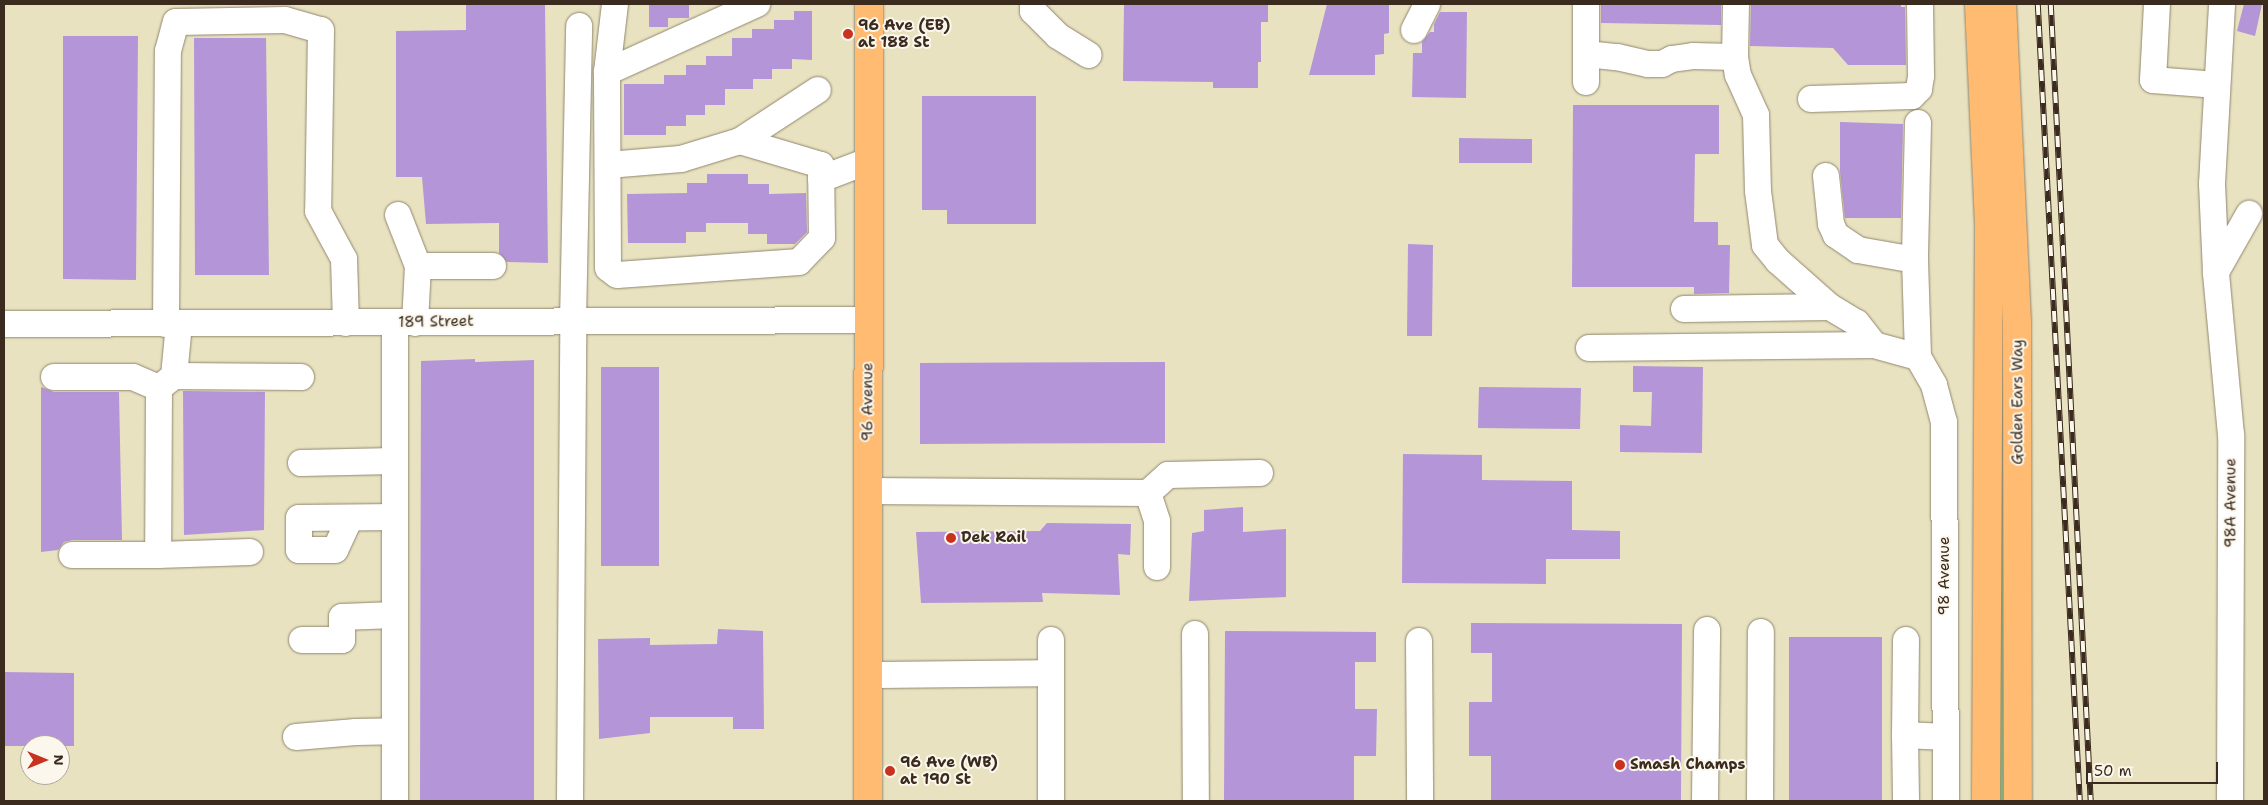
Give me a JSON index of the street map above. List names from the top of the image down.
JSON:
{
  "streets": {
    "main road": ["96 Avenue", "Golden Ears Way"],
    "street": ["189 Street", "98A Avenue", "98 Avenue"]
  },
  "crossings": [
    ["189 Street", "96 Avenue"]
  ],
  "places": [
    "96 Ave (EB) at 188 St",
    "Dek Rail",
    "Smash Champs",
    "96 Ave (WB) at 190 St"
  ],
  "scale_bar": "50 m",
  "north": "right"
}
